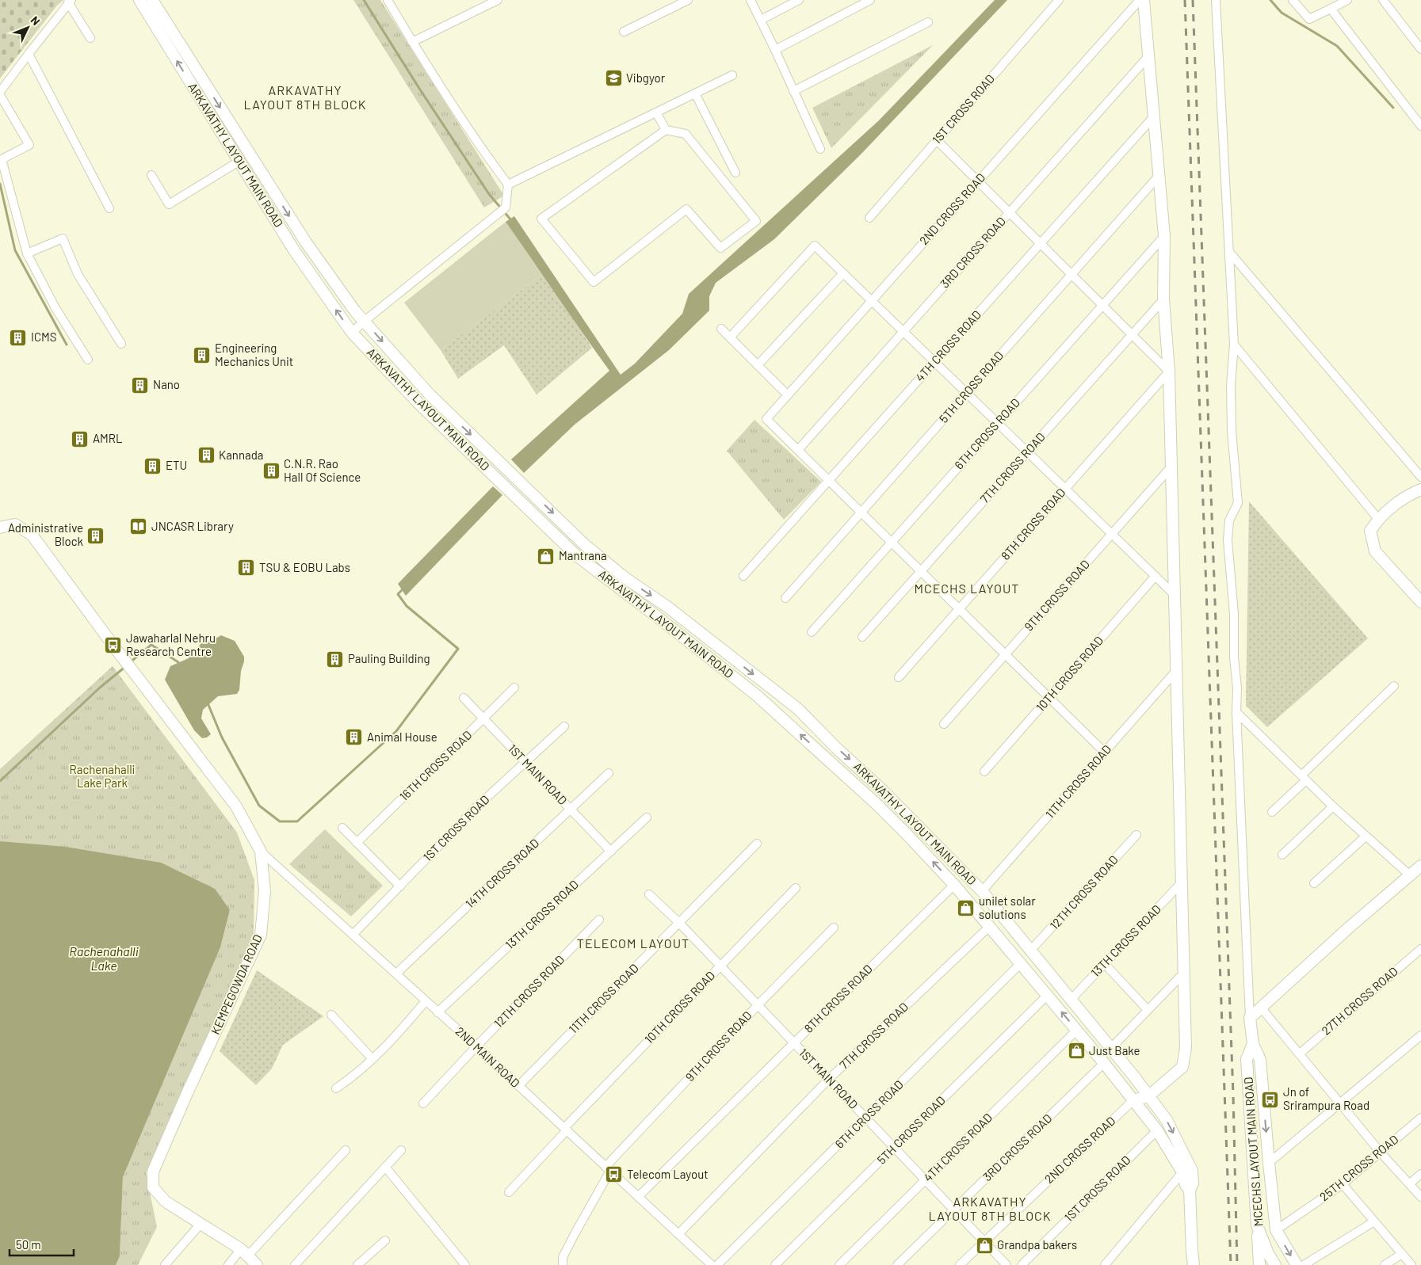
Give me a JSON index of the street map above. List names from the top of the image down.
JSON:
{
  "streets": {
    "main road": ["ARKAVATHY LAYOUT MAIN ROAD", "KEMPEGOWDA ROAD", "MCECHS LAYOUT MAIN ROAD"],
    "street": [
      "1ST CROSS ROAD",
      "2ND CROSS ROAD",
      "3RD CROSS ROAD",
      "4TH CROSS ROAD",
      "5TH CROSS ROAD",
      "6TH CROSS ROAD",
      "7TH CROSS ROAD",
      "8TH CROSS ROAD",
      "9TH CROSS ROAD",
      "10TH CROSS ROAD",
      "16TH CROSS ROAD",
      "1ST MAIN ROAD",
      "11TH CROSS ROAD",
      "14TH CROSS ROAD",
      "12TH CROSS ROAD",
      "13TH CROSS ROAD",
      "27TH CROSS ROAD",
      "2ND MAIN ROAD",
      "25TH CROSS ROAD"
    ]
  },
  "crossings": [
    ["1ST CROSS ROAD", "ARKAVATHY LAYOUT MAIN ROAD"],
    ["1ST CROSS ROAD", "1ST MAIN ROAD"],
    ["1ST CROSS ROAD", "2ND MAIN ROAD"],
    ["ARKAVATHY LAYOUT MAIN ROAD", "2ND CROSS ROAD"],
    ["ARKAVATHY LAYOUT MAIN ROAD", "3RD CROSS ROAD"],
    ["ARKAVATHY LAYOUT MAIN ROAD", "4TH CROSS ROAD"],
    ["ARKAVATHY LAYOUT MAIN ROAD", "5TH CROSS ROAD"],
    ["ARKAVATHY LAYOUT MAIN ROAD", "6TH CROSS ROAD"],
    ["ARKAVATHY LAYOUT MAIN ROAD", "7TH CROSS ROAD"],
    ["ARKAVATHY LAYOUT MAIN ROAD", "8TH CROSS ROAD"],
    ["ARKAVATHY LAYOUT MAIN ROAD", "11TH CROSS ROAD"],
    ["ARKAVATHY LAYOUT MAIN ROAD", "12TH CROSS ROAD"],
    ["ARKAVATHY LAYOUT MAIN ROAD", "13TH CROSS ROAD"],
    ["2ND CROSS ROAD", "3RD CROSS ROAD"],
    ["2ND CROSS ROAD", "1ST MAIN ROAD"],
    ["3RD CROSS ROAD", "1ST MAIN ROAD"],
    ["4TH CROSS ROAD", "1ST MAIN ROAD"],
    ["5TH CROSS ROAD", "1ST MAIN ROAD"],
    ["6TH CROSS ROAD", "1ST MAIN ROAD"],
    ["7TH CROSS ROAD", "1ST MAIN ROAD"],
    ["7TH CROSS ROAD", "2ND MAIN ROAD"],
    ["8TH CROSS ROAD", "1ST MAIN ROAD"],
    ["8TH CROSS ROAD", "2ND MAIN ROAD"],
    ["9TH CROSS ROAD", "1ST MAIN ROAD"],
    ["9TH CROSS ROAD", "2ND MAIN ROAD"],
    ["10TH CROSS ROAD", "1ST MAIN ROAD"],
    ["10TH CROSS ROAD", "2ND MAIN ROAD"],
    ["16TH CROSS ROAD", "1ST MAIN ROAD"],
    ["1ST MAIN ROAD", "11TH CROSS ROAD"],
    ["1ST MAIN ROAD", "14TH CROSS ROAD"],
    ["1ST MAIN ROAD", "13TH CROSS ROAD"],
    ["11TH CROSS ROAD", "2ND MAIN ROAD"],
    ["14TH CROSS ROAD", "2ND MAIN ROAD"],
    ["12TH CROSS ROAD", "2ND MAIN ROAD"],
    ["13TH CROSS ROAD", "2ND MAIN ROAD"],
    ["KEMPEGOWDA ROAD", "2ND MAIN ROAD"],
    ["MCECHS LAYOUT MAIN ROAD", "25TH CROSS ROAD"]
  ],
  "districts": [
    "ARKAVATHY LAYOUT 8TH BLOCK",
    "MCECHS LAYOUT",
    "TELECOM LAYOUT",
    "ARKAVATHY LAYOUT 8TH BLOCK"
  ],
  "water": ["Rachenahalli Lake"],
  "parks": ["Rachenahalli Lake Park"],
  "places": {
    "school or university": ["Vibgyor"],
    "building": [
      "ICMS",
      "Engineering Mechanics Unit",
      "Nano",
      "AMRL",
      "Kannada",
      "ETU",
      "C.N.R. Rao Hall Of Science",
      "Administrative Block",
      "TSU & EOBU Labs",
      "Pauling Building",
      "Animal House"
    ],
    "library": ["JNCASR Library"],
    "shop": [
      "Mantrana",
      "unilet solar solutions",
      "Just Bake",
      "Grandpa bakers"
    ],
    "bus stop": ["Jawaharlal Nehru Research Centre", "Jn of Srirampura Road", "Telecom Layout"]
  },
  "scale_bar": "50 m",
  "north": "top right"
}
